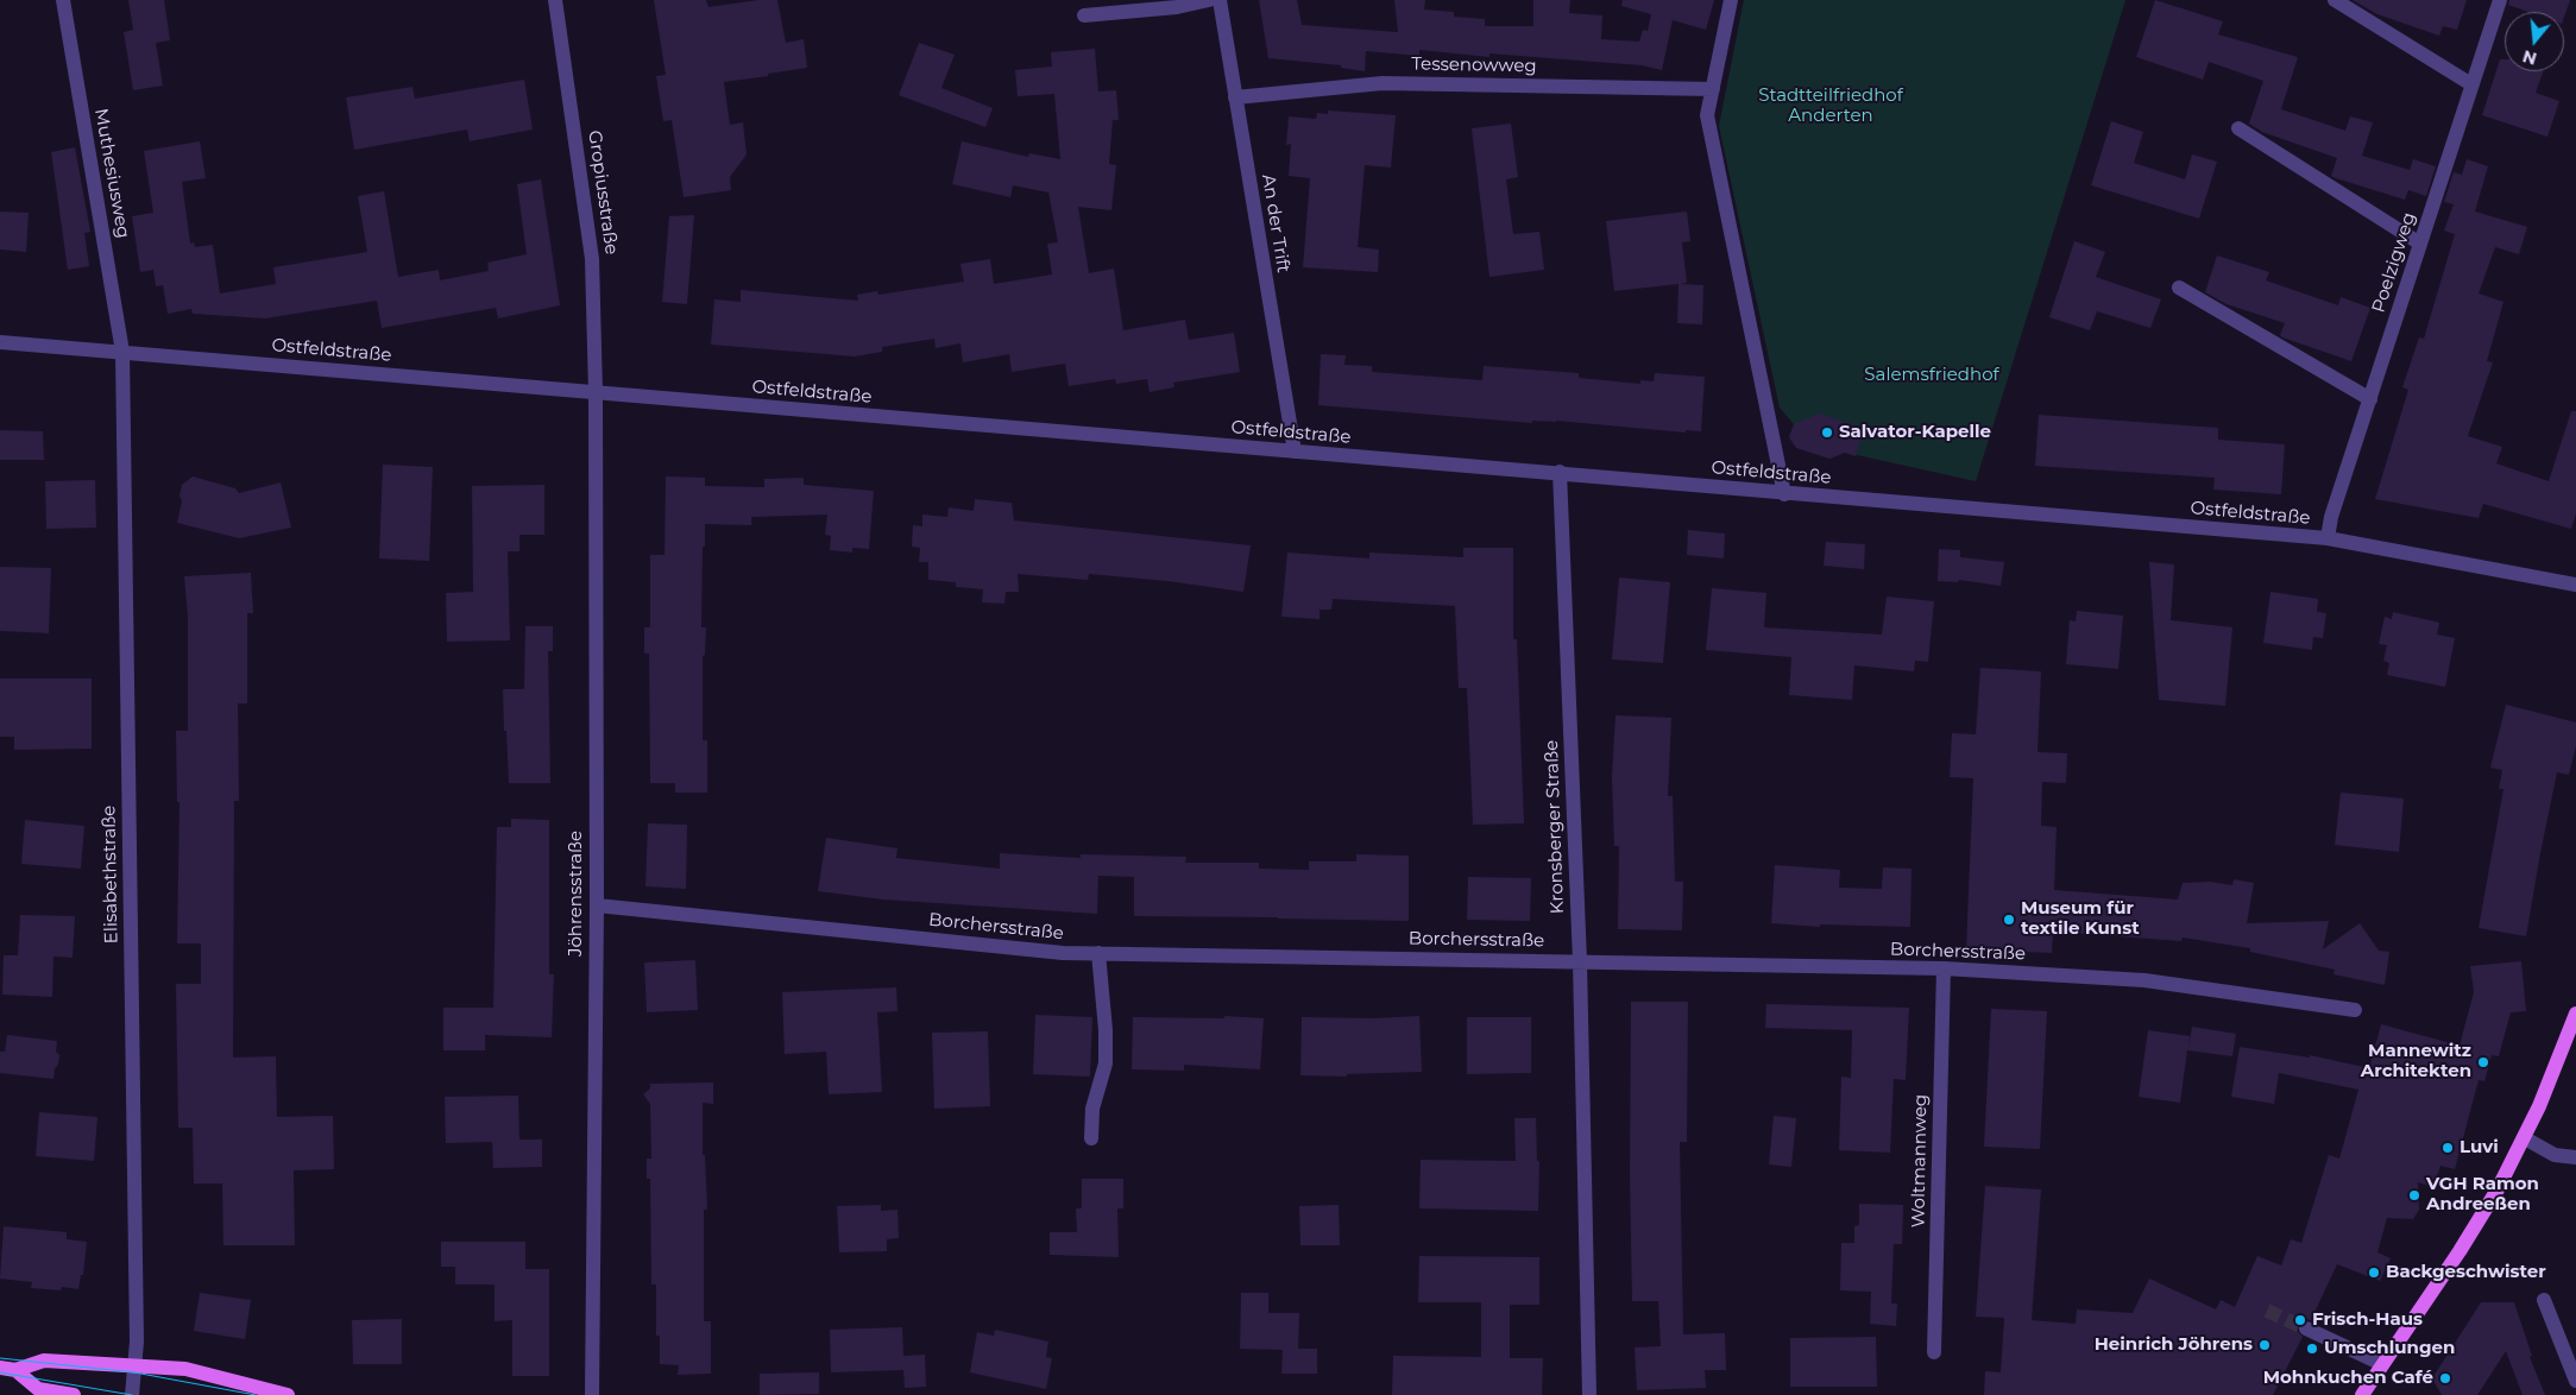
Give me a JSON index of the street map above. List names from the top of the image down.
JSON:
{
  "streets": {
    "street": [
      "Tessenowweg",
      "Muthesiusweg",
      "Gropiusstraße",
      "An der Trift",
      "Poelzigweg",
      "Ostfeldstraße",
      "Kronsberger Straße",
      "Elisabethstraße",
      "Jöhrensstraße",
      "Borchersstraße",
      "Woltmannweg"
    ]
  },
  "crossings": [
    ["Tessenowweg", "An der Trift"],
    ["Muthesiusweg", "Ostfeldstraße"],
    ["Muthesiusweg", "Elisabethstraße"],
    ["Gropiusstraße", "Ostfeldstraße"],
    ["Gropiusstraße", "Jöhrensstraße"],
    ["An der Trift", "Ostfeldstraße"],
    ["Poelzigweg", "Ostfeldstraße"],
    ["Ostfeldstraße", "Kronsberger Straße"],
    ["Ostfeldstraße", "Elisabethstraße"],
    ["Ostfeldstraße", "Jöhrensstraße"],
    ["Kronsberger Straße", "Borchersstraße"],
    ["Jöhrensstraße", "Borchersstraße"],
    ["Borchersstraße", "Woltmannweg"]
  ],
  "parks": ["Stadtteilfriedhof Anderten", "Salemsfriedhof"],
  "places": [
    "Salvator-Kapelle",
    "Museum für textile Kunst",
    "Mannewitz Architekten",
    "Luvi",
    "VGH Ramon Andreeßen",
    "Backgeschwister",
    "Frisch-Haus",
    "Heinrich Jöhrens",
    "Umschlungen",
    "Mohnkuchen Café"
  ],
  "north": "bottom"
}
